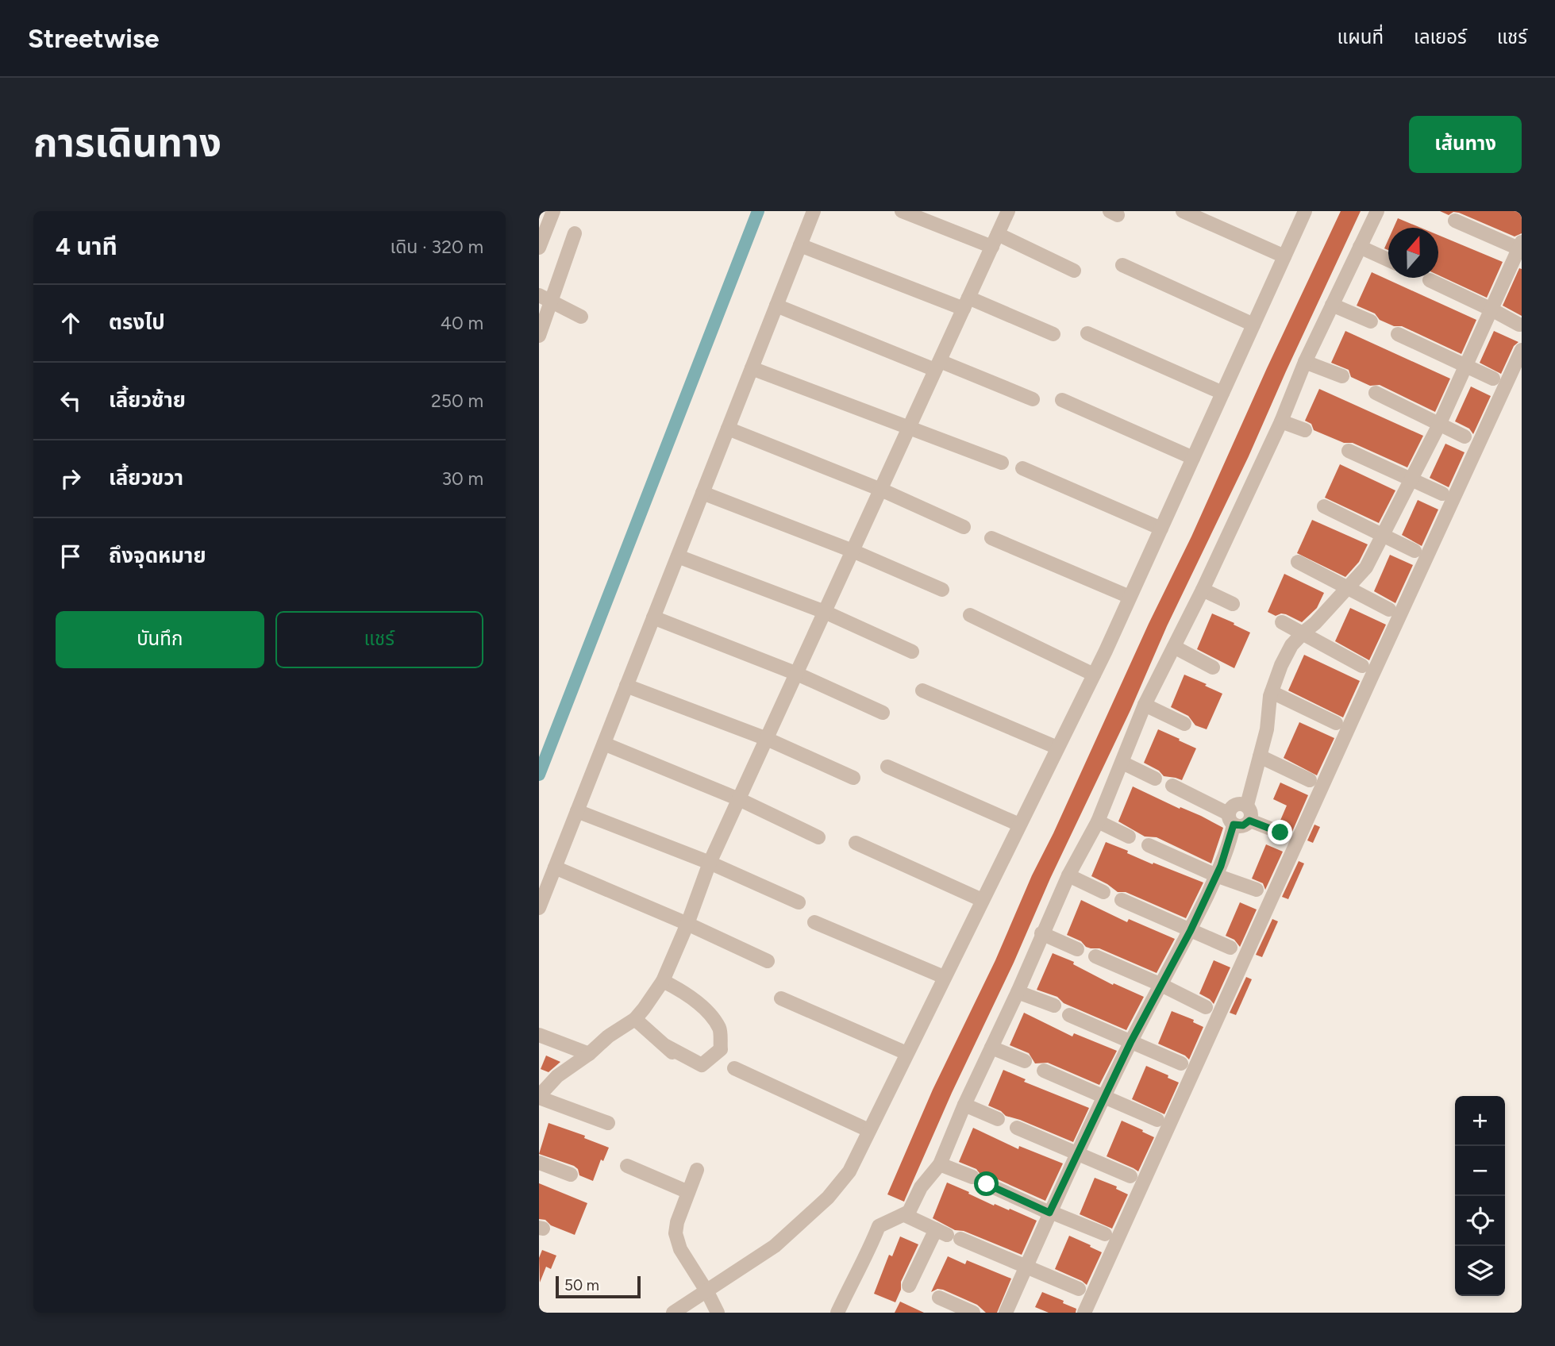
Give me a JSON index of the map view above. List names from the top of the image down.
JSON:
{
  "scale_bar": "50 m",
  "north": "top",
  "page": {
    "header": "Streetwise",
    "nav": ["แผนที่", "เลเยอร์", "แชร์"],
    "title": "การเดินทาง",
    "buttons": [
      "เส้นทาง",
      ["บันทึก", "แชร์"]
    ],
    "heading": ["4 นาที", "เดิน · 320 m"],
    "list": [
      ["ตรงไป", "40 m"],
      ["เลี้ยวซ้าย", "250 m"],
      ["เลี้ยวขวา", "30 m"],
      "ถึงจุดหมาย"
    ],
    "map_buttons": ["+", "−"],
    "scale": "50 m"
  }
}
